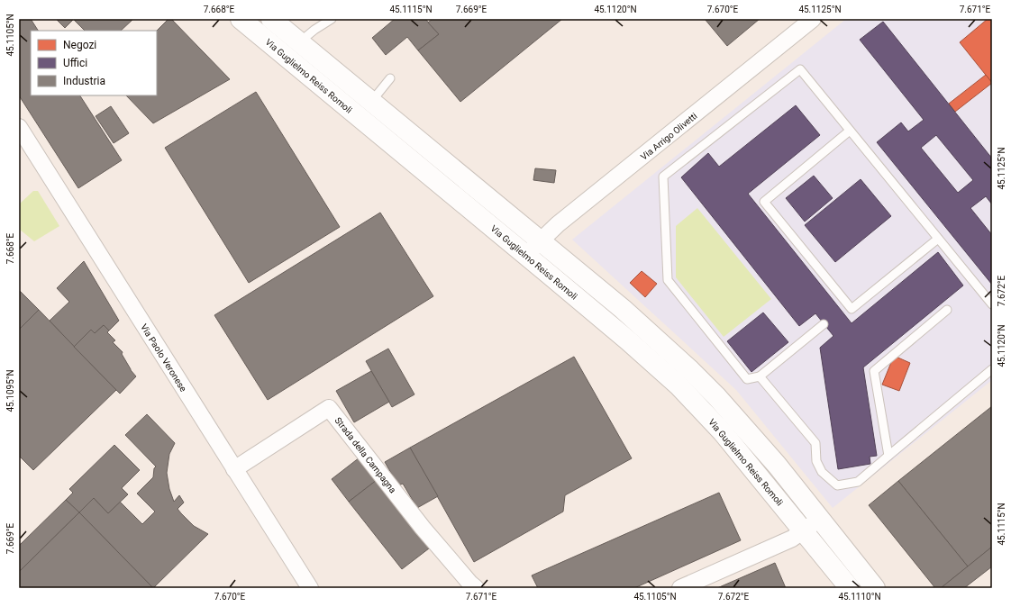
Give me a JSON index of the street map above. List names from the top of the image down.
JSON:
{
  "streets": {
    "main road": ["Via Guglielmo Reiss Romoli"],
    "street": ["Via Arrigo Olivetti", "Via Paolo Veronese", "Strada della Campagna"]
  },
  "crossings": [
    ["Via Guglielmo Reiss Romoli", "Via Arrigo Olivetti"],
    ["Via Paolo Veronese", "Strada della Campagna"]
  ],
  "legend": ["Negozi", "Uffici", "Industria"],
  "coordinates": [
    "7.668°E",
    "45.1115°N",
    "7.669°E",
    "45.1120°N",
    "7.670°E",
    "45.1125°N",
    "7.671°E",
    "45.1105°N",
    "7.672°E",
    "45.1095°N",
    "45.1110°N"
  ]
}
